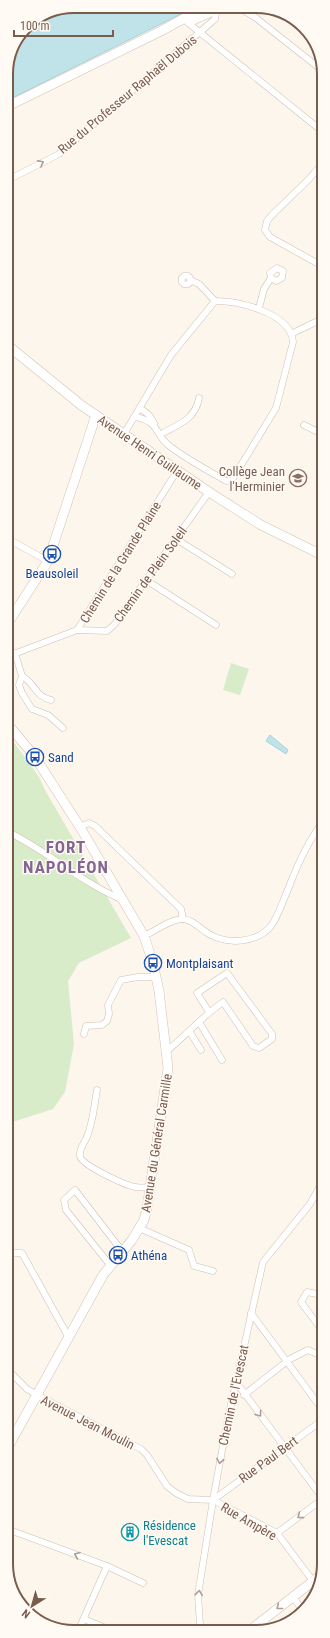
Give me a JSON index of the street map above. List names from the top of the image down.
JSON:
{
  "streets": {
    "street": [
      "Rue du Professeur Raphaël Dubois",
      "Avenue Henri Guillaume",
      "Chemin de la Grande Plaine",
      "Chemin de Plein Soleil",
      "Avenue du Général Carmille",
      "Chemin de l'Evescat",
      "Avenue Jean Moulin",
      "Rue Paul Bert",
      "Rue Ampère"
    ]
  },
  "crossings": [
    ["Avenue Henri Guillaume", "Chemin de la Grande Plaine"],
    ["Avenue Henri Guillaume", "Chemin de Plein Soleil"],
    ["Chemin de la Grande Plaine", "Chemin de Plein Soleil"],
    ["Avenue du Général Carmille", "Avenue Jean Moulin"],
    ["Chemin de l'Evescat", "Avenue Jean Moulin"],
    ["Chemin de l'Evescat", "Rue Paul Bert"],
    ["Chemin de l'Evescat", "Rue Ampère"],
    ["Avenue Jean Moulin", "Rue Paul Bert"],
    ["Avenue Jean Moulin", "Rue Ampère"],
    ["Rue Paul Bert", "Rue Ampère"]
  ],
  "districts": ["FORT NAPOLÉON"],
  "places": {
    "school or university": ["Collège Jean l'Herminier"],
    "bus stop": [
      "Beausoleil",
      "Sand",
      "Montplaisant",
      "Athéna"
    ],
    "building": ["Résidence l'Evescat"]
  },
  "scale_bar": "100 m",
  "north": "bottom left"
}
